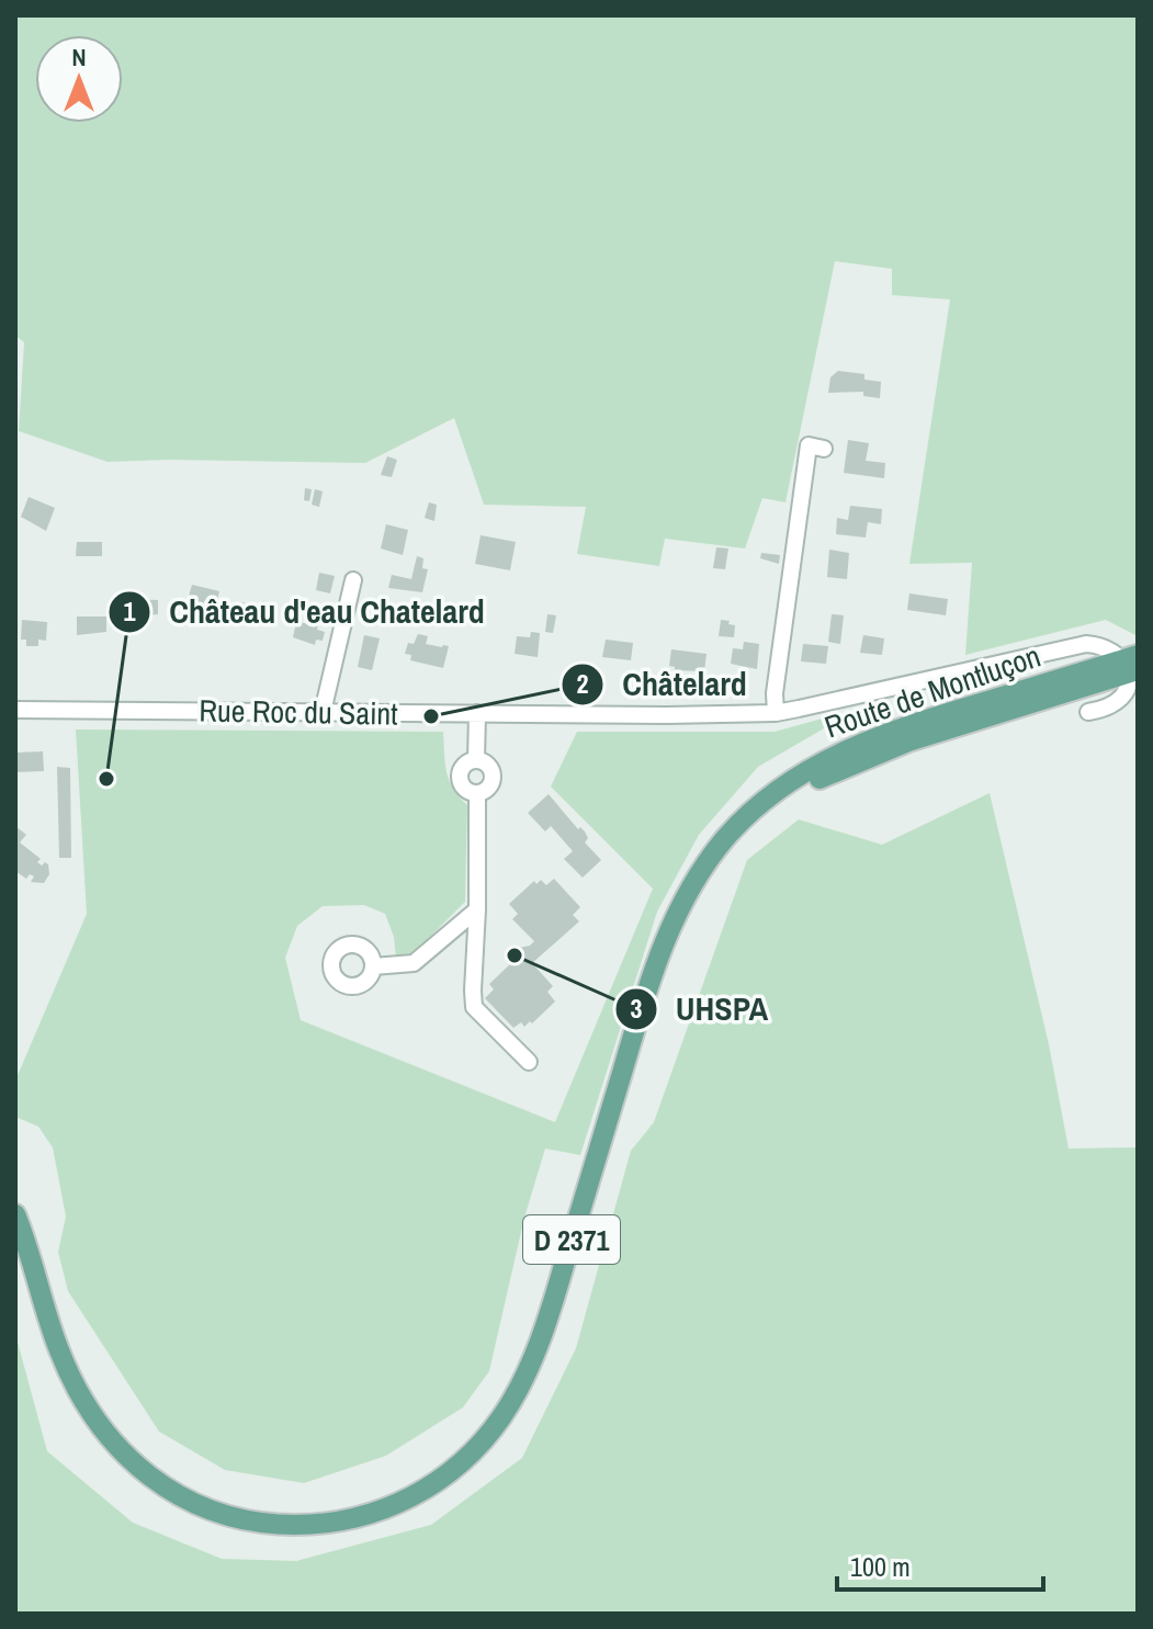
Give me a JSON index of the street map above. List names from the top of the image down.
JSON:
{
  "streets": {
    "main road": ["Route de Montluçon", "D 2371"],
    "street": ["Rue Roc du Saint"]
  },
  "crossings": [
    ["Route de Montluçon", "Rue Roc du Saint"]
  ],
  "places": ["Châtelard", "Château d'eau Chatelard", "UHSPA"],
  "scale_bar": "100 m",
  "north": "top"
}
